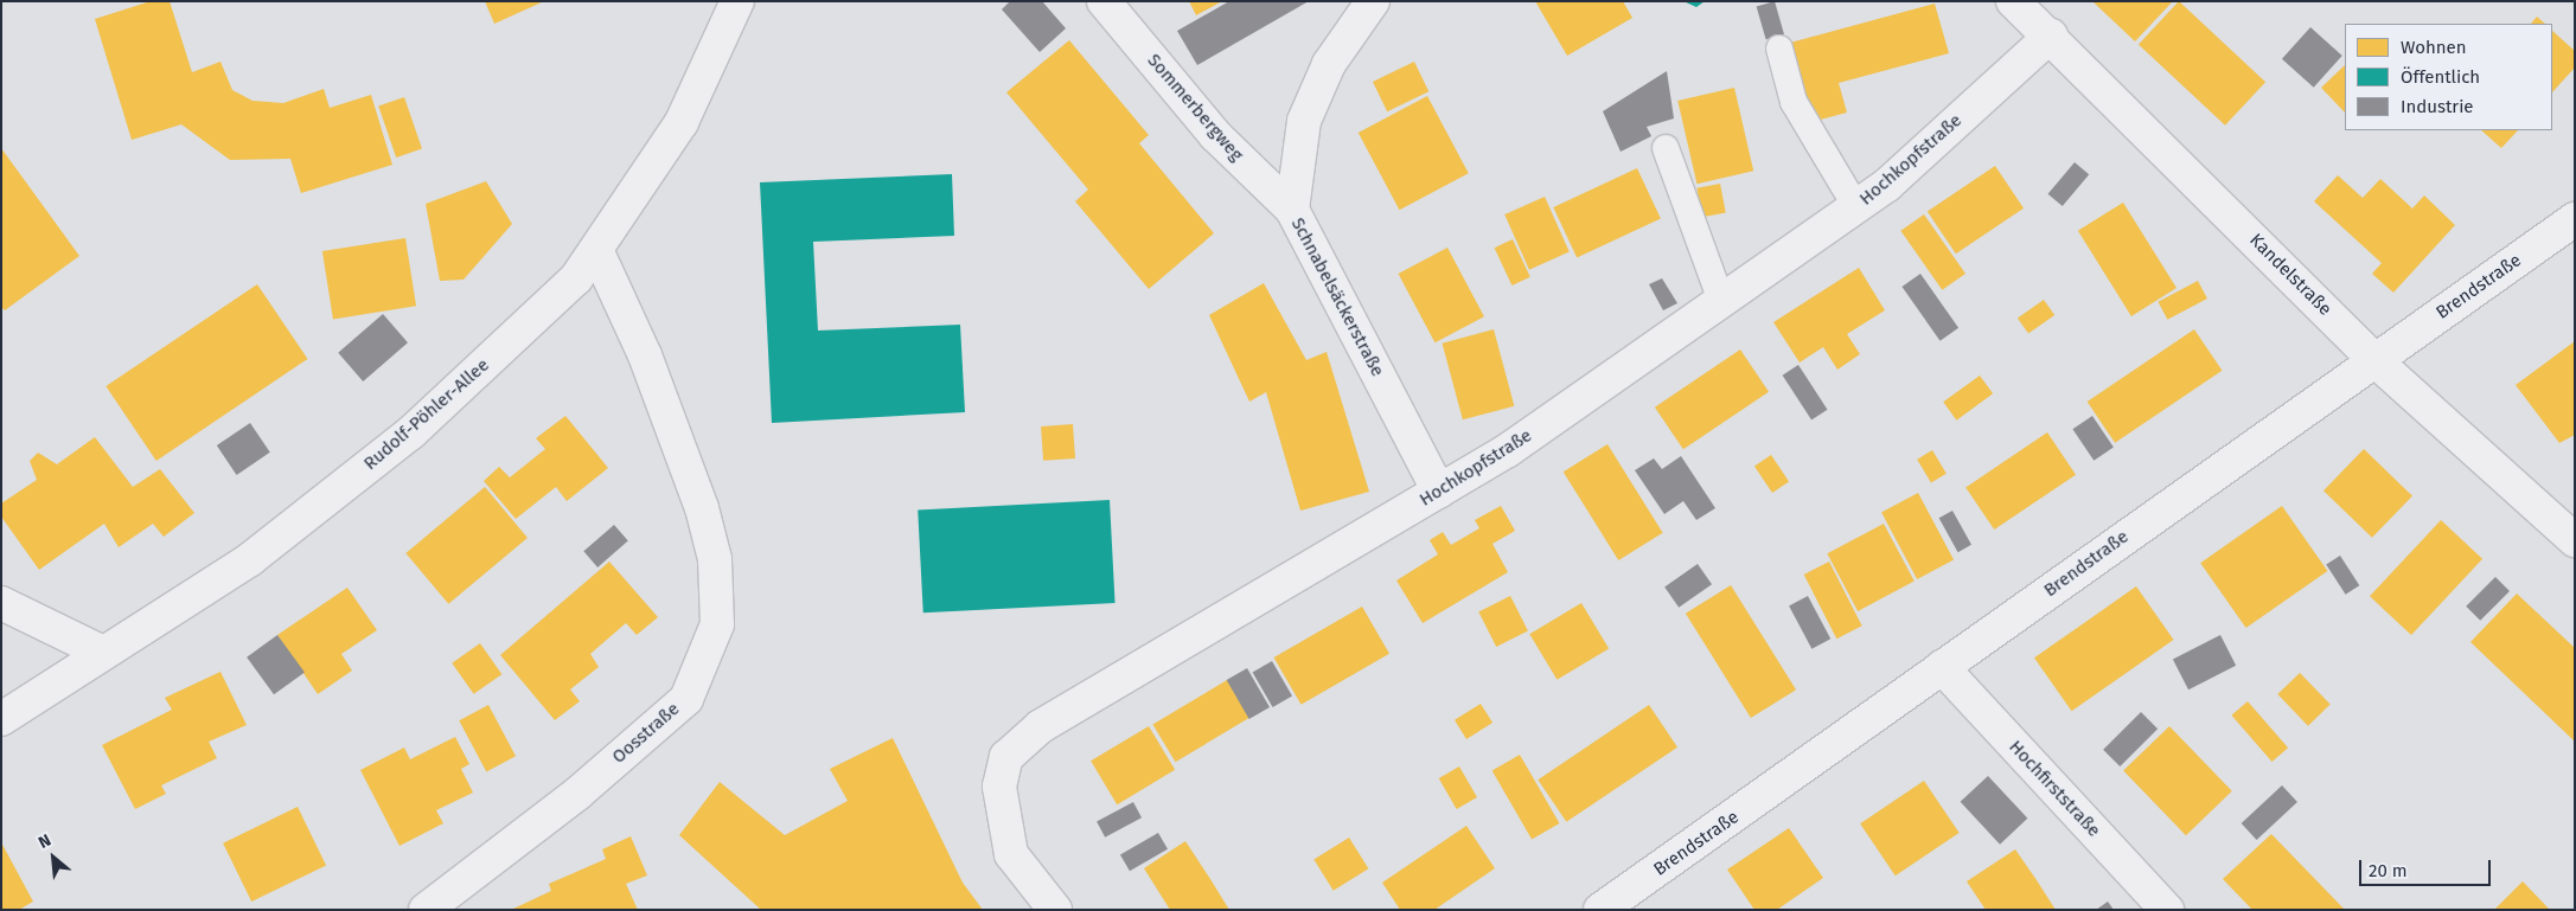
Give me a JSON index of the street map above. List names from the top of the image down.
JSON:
{
  "streets": {
    "street": [
      "Sommerbergweg",
      "Hochkopfstraße",
      "Kandelstraße",
      "Brendstraße",
      "Schnabelsäckerstraße",
      "Rudolf-Pöhler-Allee",
      "Oosstraße",
      "Hochfirststraße"
    ]
  },
  "crossings": [
    ["Sommerbergweg", "Schnabelsäckerstraße"],
    ["Hochkopfstraße", "Kandelstraße"],
    ["Hochkopfstraße", "Schnabelsäckerstraße"],
    ["Kandelstraße", "Brendstraße"],
    ["Brendstraße", "Hochfirststraße"],
    ["Rudolf-Pöhler-Allee", "Oosstraße"]
  ],
  "legend": ["Wohnen", "Öffentlich", "Industrie"],
  "scale_bar": "20 m",
  "north": "top left"
}
